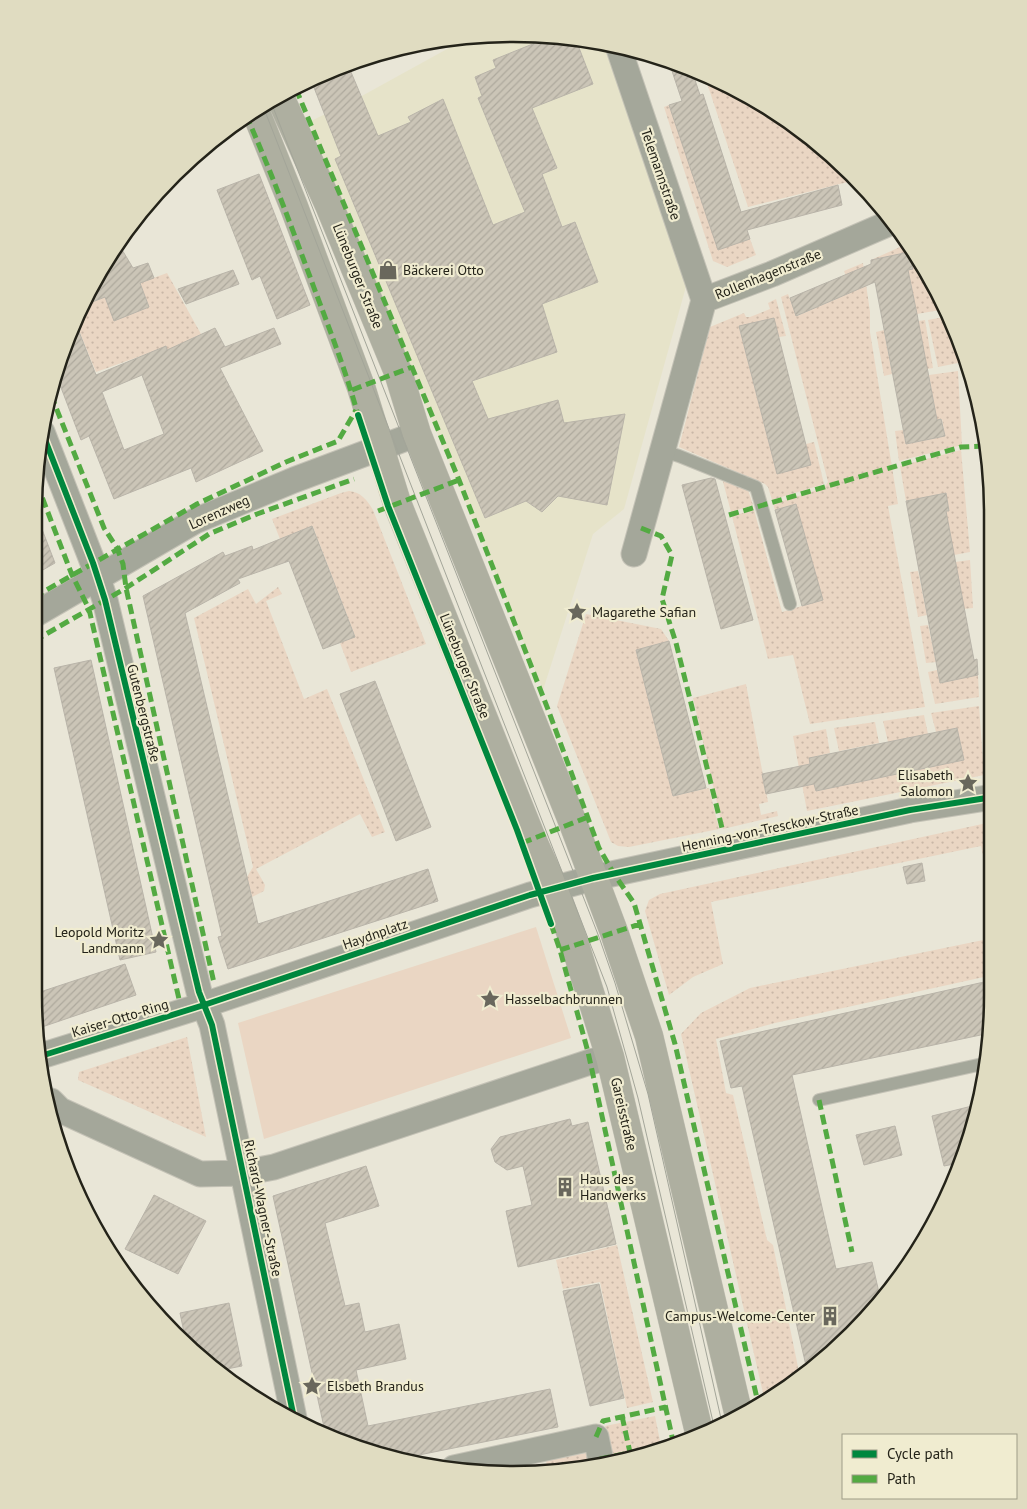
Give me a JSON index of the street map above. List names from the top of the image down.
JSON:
{
  "streets": {
    "main road": ["Lüneburger Straße", "Gareisstraße"],
    "street": [
      "Telemannstraße",
      "Rollenhagenstraße",
      "Lorenzweg",
      "Gutenbergstraße",
      "Henning-von-Tresckow-Straße",
      "Haydnplatz",
      "Kaiser-Otto-Ring",
      "Richard-Wagner-Straße"
    ]
  },
  "crossings": [
    ["Telemannstraße", "Rollenhagenstraße"],
    ["Lüneburger Straße", "Lorenzweg"],
    ["Lüneburger Straße", "Henning-von-Tresckow-Straße"],
    ["Lüneburger Straße", "Haydnplatz"],
    ["Lüneburger Straße", "Gareisstraße"],
    ["Lorenzweg", "Gutenbergstraße"],
    ["Gutenbergstraße", "Haydnplatz"],
    ["Gutenbergstraße", "Kaiser-Otto-Ring"],
    ["Gutenbergstraße", "Richard-Wagner-Straße"],
    ["Henning-von-Tresckow-Straße", "Haydnplatz"],
    ["Henning-von-Tresckow-Straße", "Gareisstraße"],
    ["Haydnplatz", "Kaiser-Otto-Ring"],
    ["Haydnplatz", "Gareisstraße"],
    ["Haydnplatz", "Richard-Wagner-Straße"],
    ["Kaiser-Otto-Ring", "Richard-Wagner-Straße"]
  ],
  "places": {
    "shop": ["Bäckerei Otto"],
    "place": [
      "Magarethe Safian",
      "Elisabeth Salomon",
      "Leopold Moritz Landmann",
      "Hasselbachbrunnen",
      "Elsbeth Brandus"
    ],
    "building": ["Haus des Handwerks", "Campus-Welcome-Center"]
  },
  "legend": ["Cycle path", "Path"]
}
